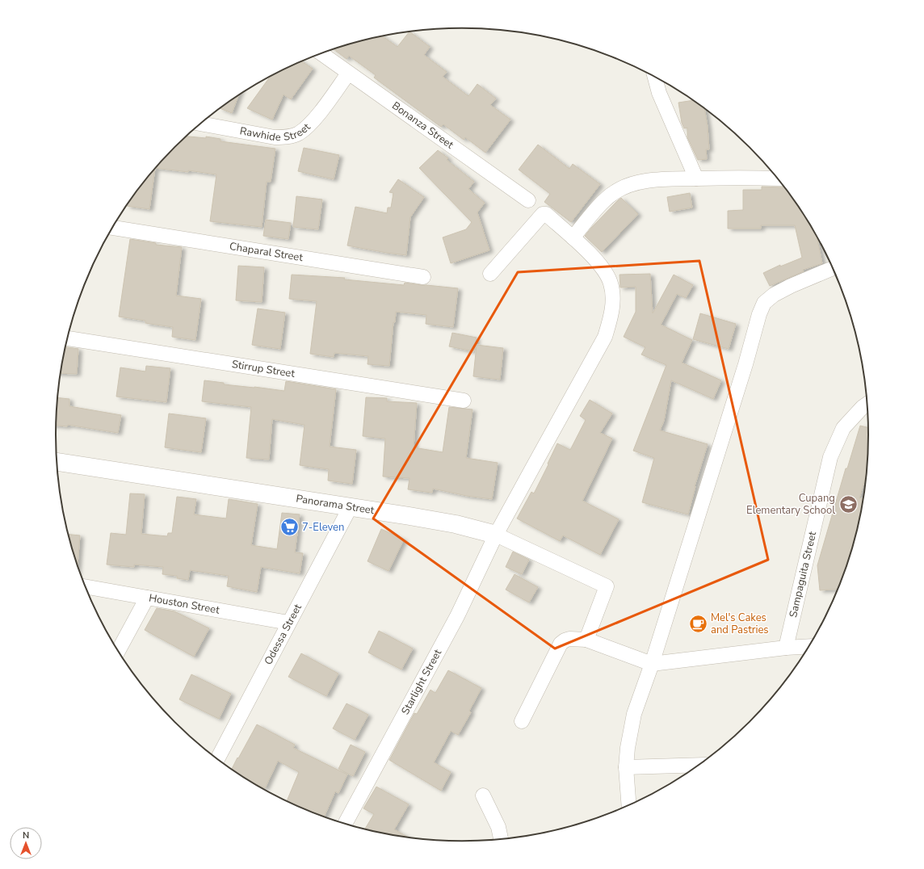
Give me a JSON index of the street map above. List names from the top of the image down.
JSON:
{
  "streets": {
    "street": [
      "Rawhide Street",
      "Bonanza Street",
      "Chaparal Street",
      "Stirrup Street",
      "Panorama Street",
      "Sampaguita Street",
      "Houston Street",
      "Odessa Street",
      "Starlight Street"
    ]
  },
  "crossings": [
    ["Rawhide Street", "Bonanza Street"],
    ["Panorama Street", "Odessa Street"],
    ["Panorama Street", "Starlight Street"],
    ["Houston Street", "Odessa Street"]
  ],
  "places": {
    "school or university": ["Cupang Elementary School"],
    "supermarket": ["7-Eleven"],
    "cafe": ["Mel's Cakes and Pastries"]
  },
  "north": "top"
}
